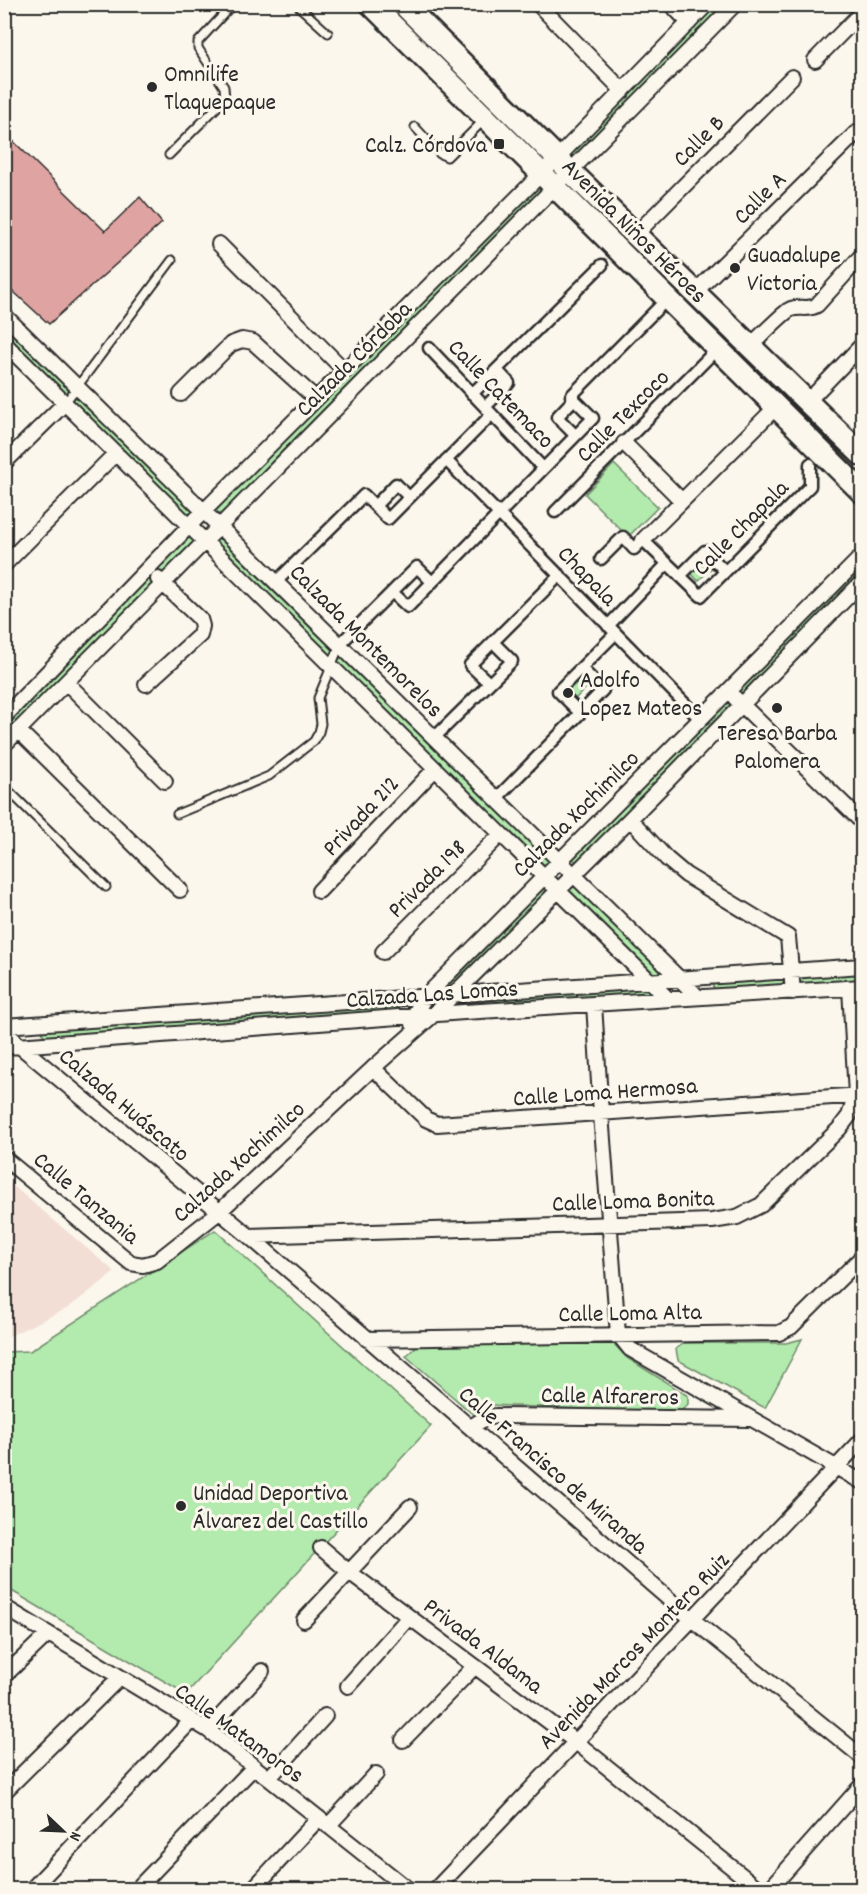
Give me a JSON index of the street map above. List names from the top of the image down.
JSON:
{
  "streets": {
    "main road": ["Avenida Niños Héroes"],
    "street": [
      "Calle B",
      "Calle A",
      "Calzada Córdoba",
      "Calle Catemaco",
      "Calle Texcoco",
      "Calle Chapala",
      "Chapala",
      "Calzada Montemorelos",
      "Calzada Xochimilco",
      "Privada 212",
      "Privada 198",
      "Calzada Las Lomas",
      "Calle Loma Hermosa",
      "Calzada Huáscato",
      "Calle Tanzania",
      "Calle Loma Bonita",
      "Calle Loma Alta",
      "Calle Alfareros",
      "Calle Francisco de Miranda",
      "Privada Aldama",
      "Avenida Marcos Montero Ruiz",
      "Calle Matamoros"
    ]
  },
  "crossings": [
    ["Calle B", "Avenida Niños Héroes"],
    ["Calle A", "Avenida Niños Héroes"],
    ["Avenida Niños Héroes", "Calzada Córdoba"],
    ["Avenida Niños Héroes", "Calle Texcoco"],
    ["Calzada Córdoba", "Calzada Montemorelos"],
    ["Calle Chapala", "Chapala"],
    ["Chapala", "Calzada Xochimilco"],
    ["Calzada Montemorelos", "Calzada Xochimilco"],
    ["Calzada Montemorelos", "Privada 212"],
    ["Calzada Montemorelos", "Privada 198"],
    ["Calzada Montemorelos", "Calzada Las Lomas"],
    ["Calzada Xochimilco", "Calzada Las Lomas"],
    ["Calzada Xochimilco", "Calle Loma Hermosa"],
    ["Calzada Xochimilco", "Calzada Huáscato"],
    ["Calzada Xochimilco", "Calle Tanzania"],
    ["Calzada Xochimilco", "Calle Francisco de Miranda"],
    ["Calzada Las Lomas", "Calzada Huáscato"],
    ["Calzada Las Lomas", "Calle Loma Bonita"],
    ["Calle Loma Hermosa", "Calle Loma Bonita"],
    ["Calzada Huáscato", "Calle Francisco de Miranda"],
    ["Calle Loma Bonita", "Calle Francisco de Miranda"],
    ["Calle Loma Alta", "Calle Alfareros"],
    ["Calle Loma Alta", "Calle Francisco de Miranda"],
    ["Calle Alfareros", "Calle Francisco de Miranda"],
    ["Calle Alfareros", "Avenida Marcos Montero Ruiz"],
    ["Calle Francisco de Miranda", "Avenida Marcos Montero Ruiz"],
    ["Privada Aldama", "Avenida Marcos Montero Ruiz"]
  ],
  "places": {
    "other": [
      "Omnilife Tlaquepaque",
      "Guadalupe Victoria",
      "Adolfo Lopez Mateos",
      "Teresa Barba Palomera",
      "Unidad Deportiva Álvarez del Castillo"
    ],
    "transit": ["Calz. Córdova"]
  },
  "north": "bottom right"
}
